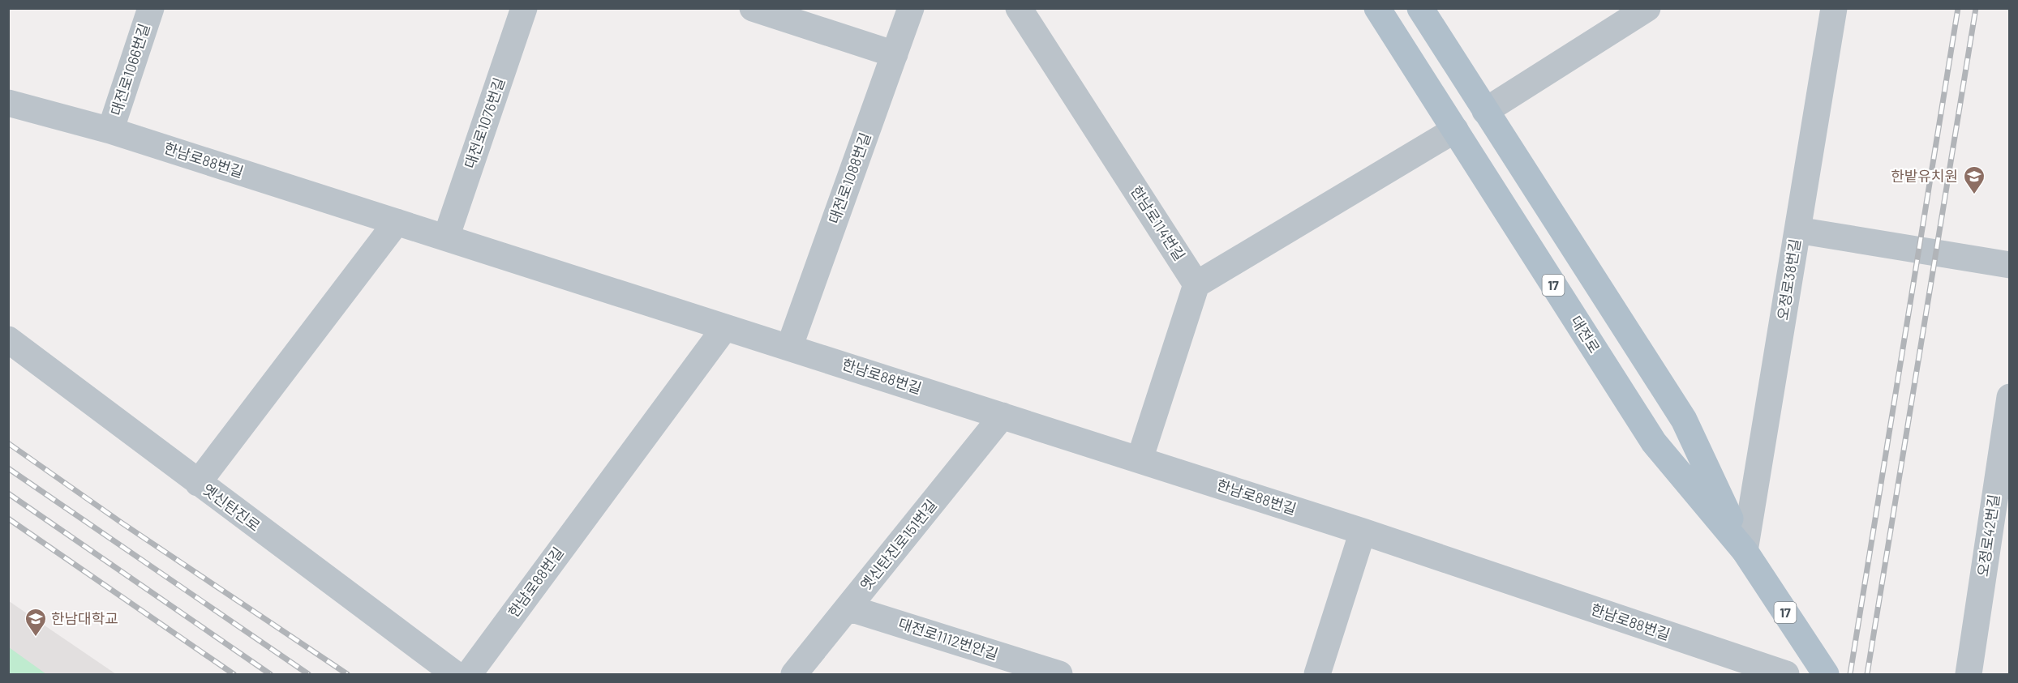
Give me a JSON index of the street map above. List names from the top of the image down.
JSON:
{
  "streets": {
    "main road": ["17", "대전로"],
    "street": [
      "대전로1066번길",
      "대전로1076번길",
      "한남로88번길",
      "대전로1088번길",
      "한남로114번길",
      "오정로38번길",
      "옛신탄진로",
      "오정로42번길",
      "옛신탄진로151번길",
      "대전로1112번안길"
    ]
  },
  "crossings": [
    ["대전로1066번길", "한남로88번길"],
    ["대전로1076번길", "한남로88번길"],
    ["한남로88번길", "대전로1088번길"],
    ["한남로88번길", "옛신탄진로151번길"],
    ["오정로38번길", "대전로"],
    ["옛신탄진로151번길", "대전로1112번안길"]
  ],
  "places": {
    "school or university": ["한밭유치원", "한남대학교"]
  }
}
